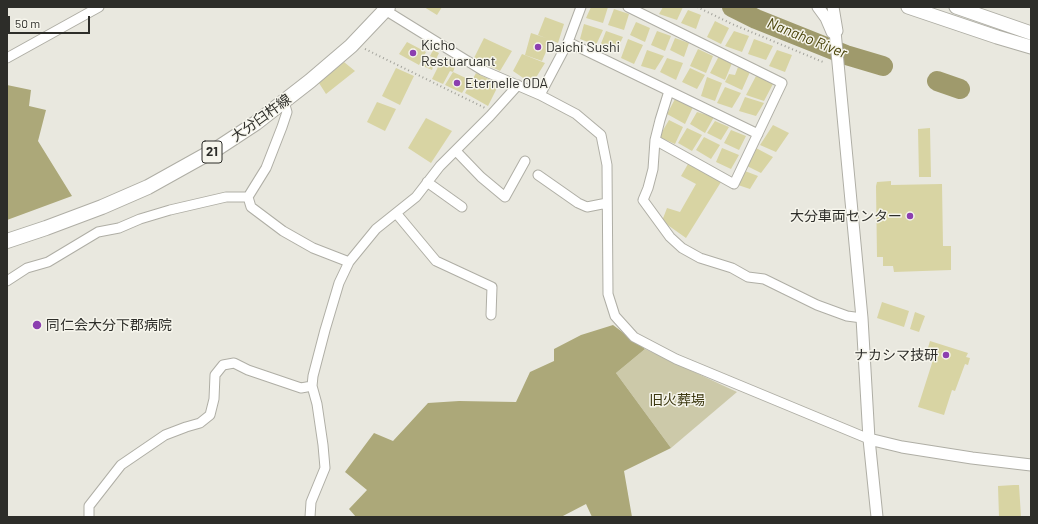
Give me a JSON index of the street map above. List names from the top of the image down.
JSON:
{
  "streets": {
    "main road": ["大分臼杵線", "21"]
  },
  "water": ["Nanaho River"],
  "parks": ["旧火葬場"],
  "places": [
    "Daichi Sushi",
    "Kicho Restuaruant",
    "Eternelle ODA",
    "大分車両センター",
    "同仁会大分下郡病院",
    "ナカシマ技研"
  ],
  "scale_bar": "50 m"
}
